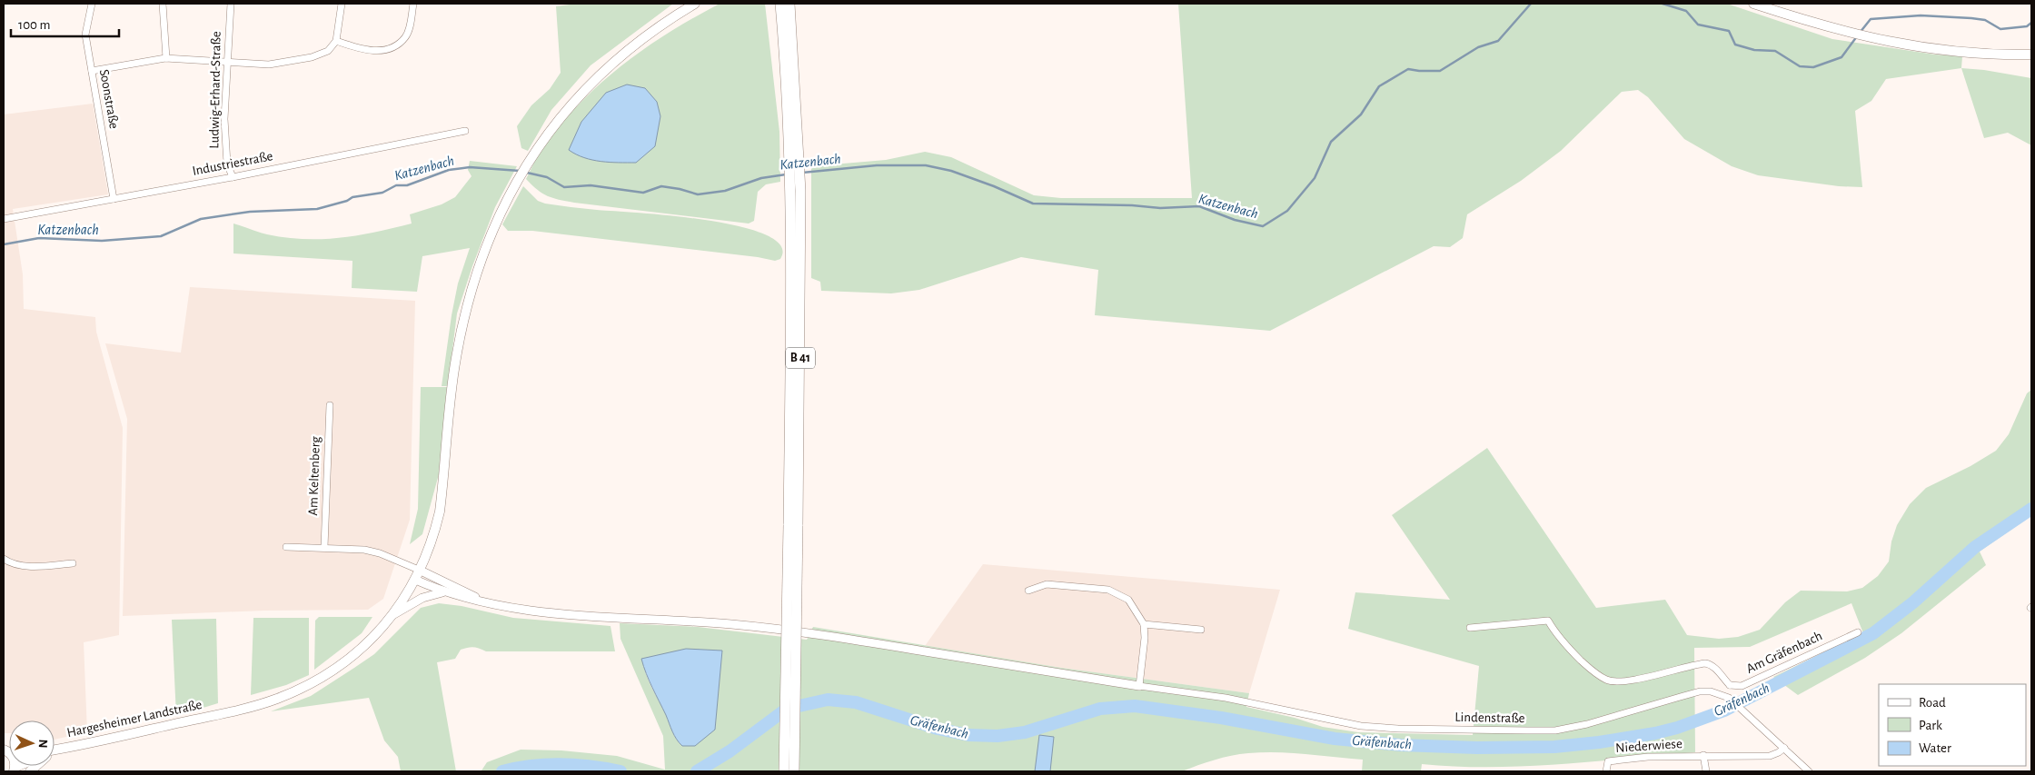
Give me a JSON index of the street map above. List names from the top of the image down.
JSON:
{
  "streets": {
    "highway": ["B 41"],
    "main road": ["Hargesheimer Landstraße"],
    "street": [
      "Ludwig-Erhard-Straße",
      "Soonstraße",
      "Industriestraße",
      "Am Keltenberg",
      "Am Gräfenbach",
      "Lindenstraße",
      "Niederwiese"
    ]
  },
  "crossings": [
    ["Ludwig-Erhard-Straße", "Industriestraße"],
    ["Soonstraße", "Industriestraße"]
  ],
  "water": ["Katzenbach", "Gräfenbach"],
  "legend": ["Road", "Park", "Water"],
  "scale_bar": "100 m",
  "north": "right"
}
